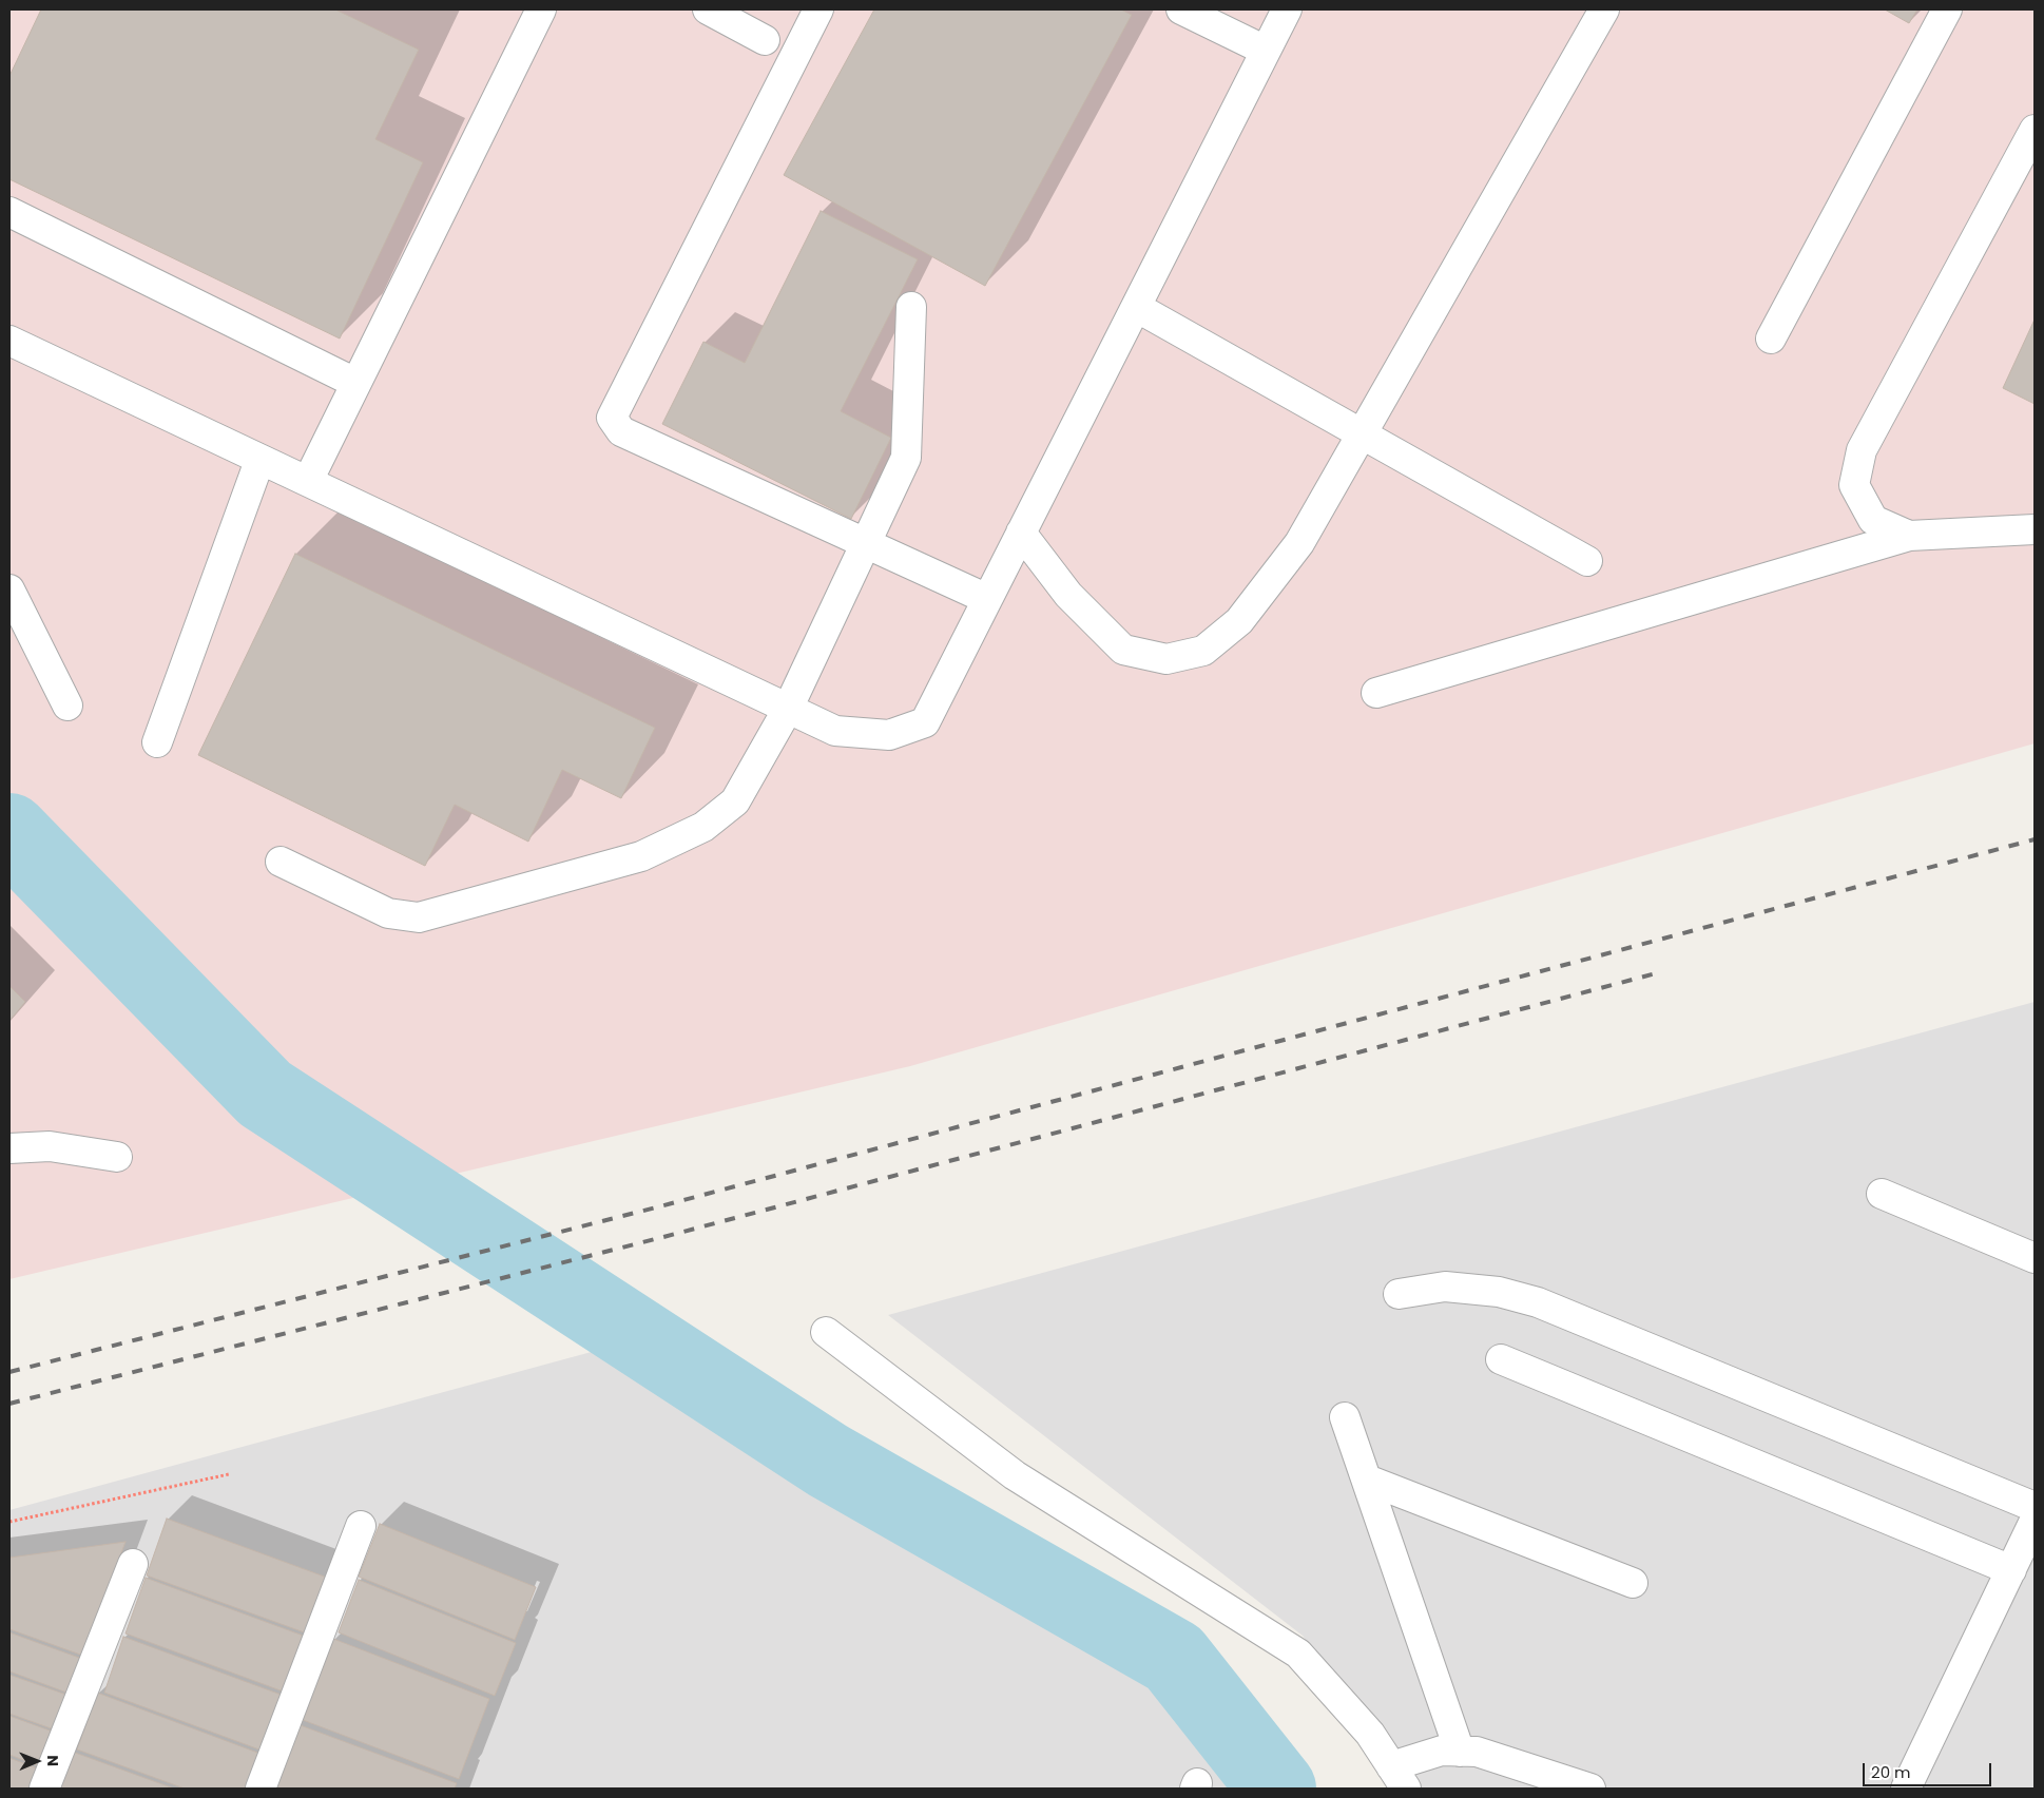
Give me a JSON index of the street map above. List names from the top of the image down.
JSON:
{
  "scale_bar": "20 m",
  "north": "right"
}
